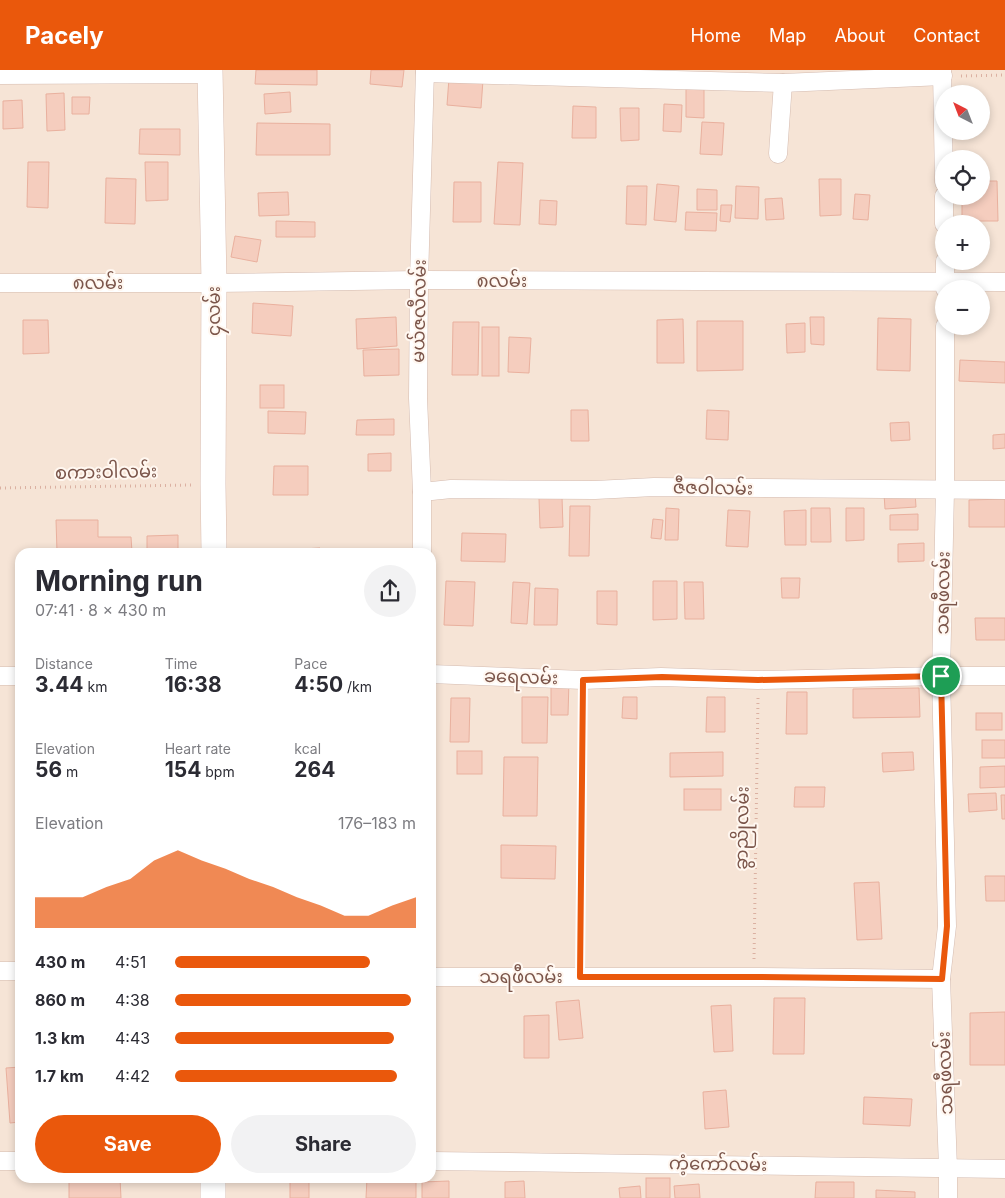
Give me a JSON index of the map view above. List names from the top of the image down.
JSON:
{
  "streets": {
    "street": [
      "၈လမ်း",
      "၄လမ်း",
      "မယ်ဇလီလမ်း",
      "ဇီဇဝါလမ်း",
      "သရဖီလမ်း",
      "ခရေလမ်း",
      "ကံ့ကော်လမ်း"
    ],
    "path": ["စကားဝါလမ်း", "ခွာညိုလမ်း"]
  },
  "crossings": [
    ["၈လမ်း", "၄လမ်း"],
    ["၈လမ်း", "မယ်ဇလီလမ်း"],
    ["၄လမ်း", "စကားဝါလမ်း"],
    ["မယ်ဇလီလမ်း", "ဇီဇဝါလမ်း"],
    ["ဇီဇဝါလမ်း", "သရဖီလမ်း"],
    ["သရဖီလမ်း", "ခရေလမ်း"],
    ["သရဖီလမ်း", "ခွာညိုလမ်း"],
    ["သရဖီလမ်း", "ကံ့ကော်လမ်း"],
    ["ခရေလမ်း", "ခွာညိုလမ်း"]
  ],
  "north": "top left",
  "page": {
    "header": "Pacely",
    "nav": [
      "Home",
      "Map",
      "About",
      "Contact"
    ],
    "map_buttons": ["+", "−"],
    "heading": ["Morning run", "07:41 · 8 × 430 m"],
    "stats": [
      ["Distance", "3.44 km"],
      ["Time", "16:38"],
      ["Pace", "4:50 /km"],
      ["Elevation", "56 m"],
      ["Heart rate", "154 bpm"],
      ["kcal", "264"]
    ],
    "chart": ["Elevation", "176–183 m"],
    "list": [
      {
        "name": "430 m",
        "note": "4:51"
      },
      {
        "name": "860 m",
        "note": "4:38"
      },
      {
        "name": "1.3 km",
        "note": "4:43"
      },
      {
        "name": "1.7 km",
        "note": "4:42"
      }
    ],
    "buttons": ["Save", "Share"]
  }
}
